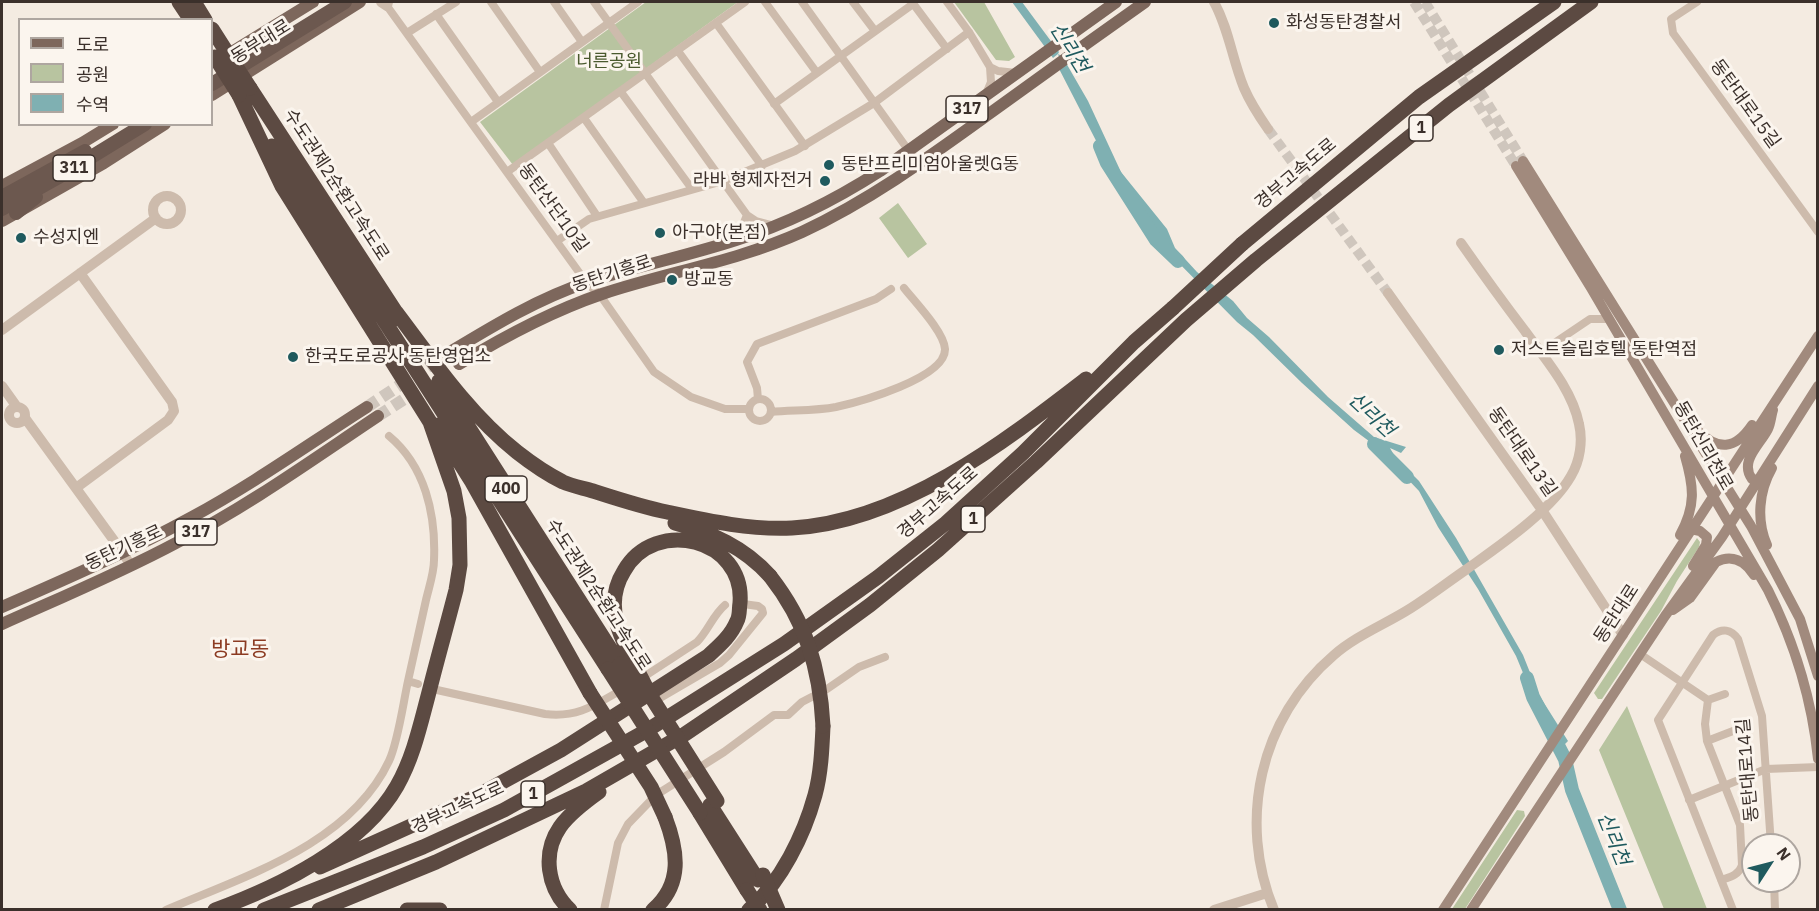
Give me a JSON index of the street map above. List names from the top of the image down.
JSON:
{
  "streets": {
    "highway": [
      "동부대로",
      "1",
      "311",
      "경부고속도로",
      "수도권제2순환고속도로",
      "400"
    ],
    "main road": [
      "317",
      "동탄기흥로",
      "동탄신리천로",
      "동탄대로"
    ],
    "street": [
      "동탄대로15길",
      "동탄산단10길",
      "동탄대로13길",
      "동탄대로14길"
    ]
  },
  "crossings": [
    ["동탄산단10길", "동탄기흥로"],
    ["동탄신리천로", "동탄대로"],
    ["동탄대로13길", "동탄대로"]
  ],
  "districts": ["방교동"],
  "water": ["신리천"],
  "parks": ["너른공원"],
  "places": [
    "화성동탄경찰서",
    "동탄프리미엄아울렛G동",
    "라바 형제자전거",
    "아구야(본점)",
    "수성지엔",
    "방교동",
    "저스트슬립호텔 동탄역점",
    "한국도로공사 동탄영업소"
  ],
  "legend": ["도로", "공원", "수역"],
  "north": "top right"
}
